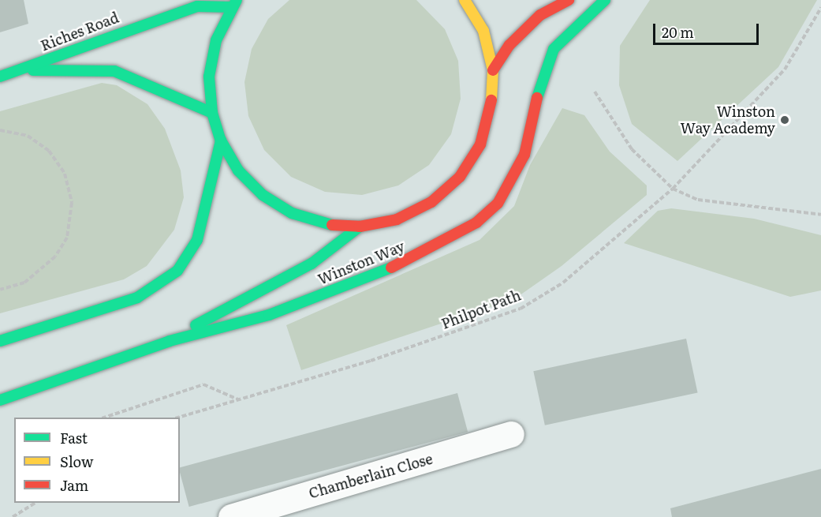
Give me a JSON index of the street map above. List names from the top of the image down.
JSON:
{
  "streets": {
    "main road": ["Riches Road", "Winston Way"],
    "street": ["Chamberlain Close"],
    "path": ["Philpot Path"]
  },
  "places": ["Winston Way Academy"],
  "legend": ["Fast", "Slow", "Jam"],
  "scale_bar": "20 m"
}
